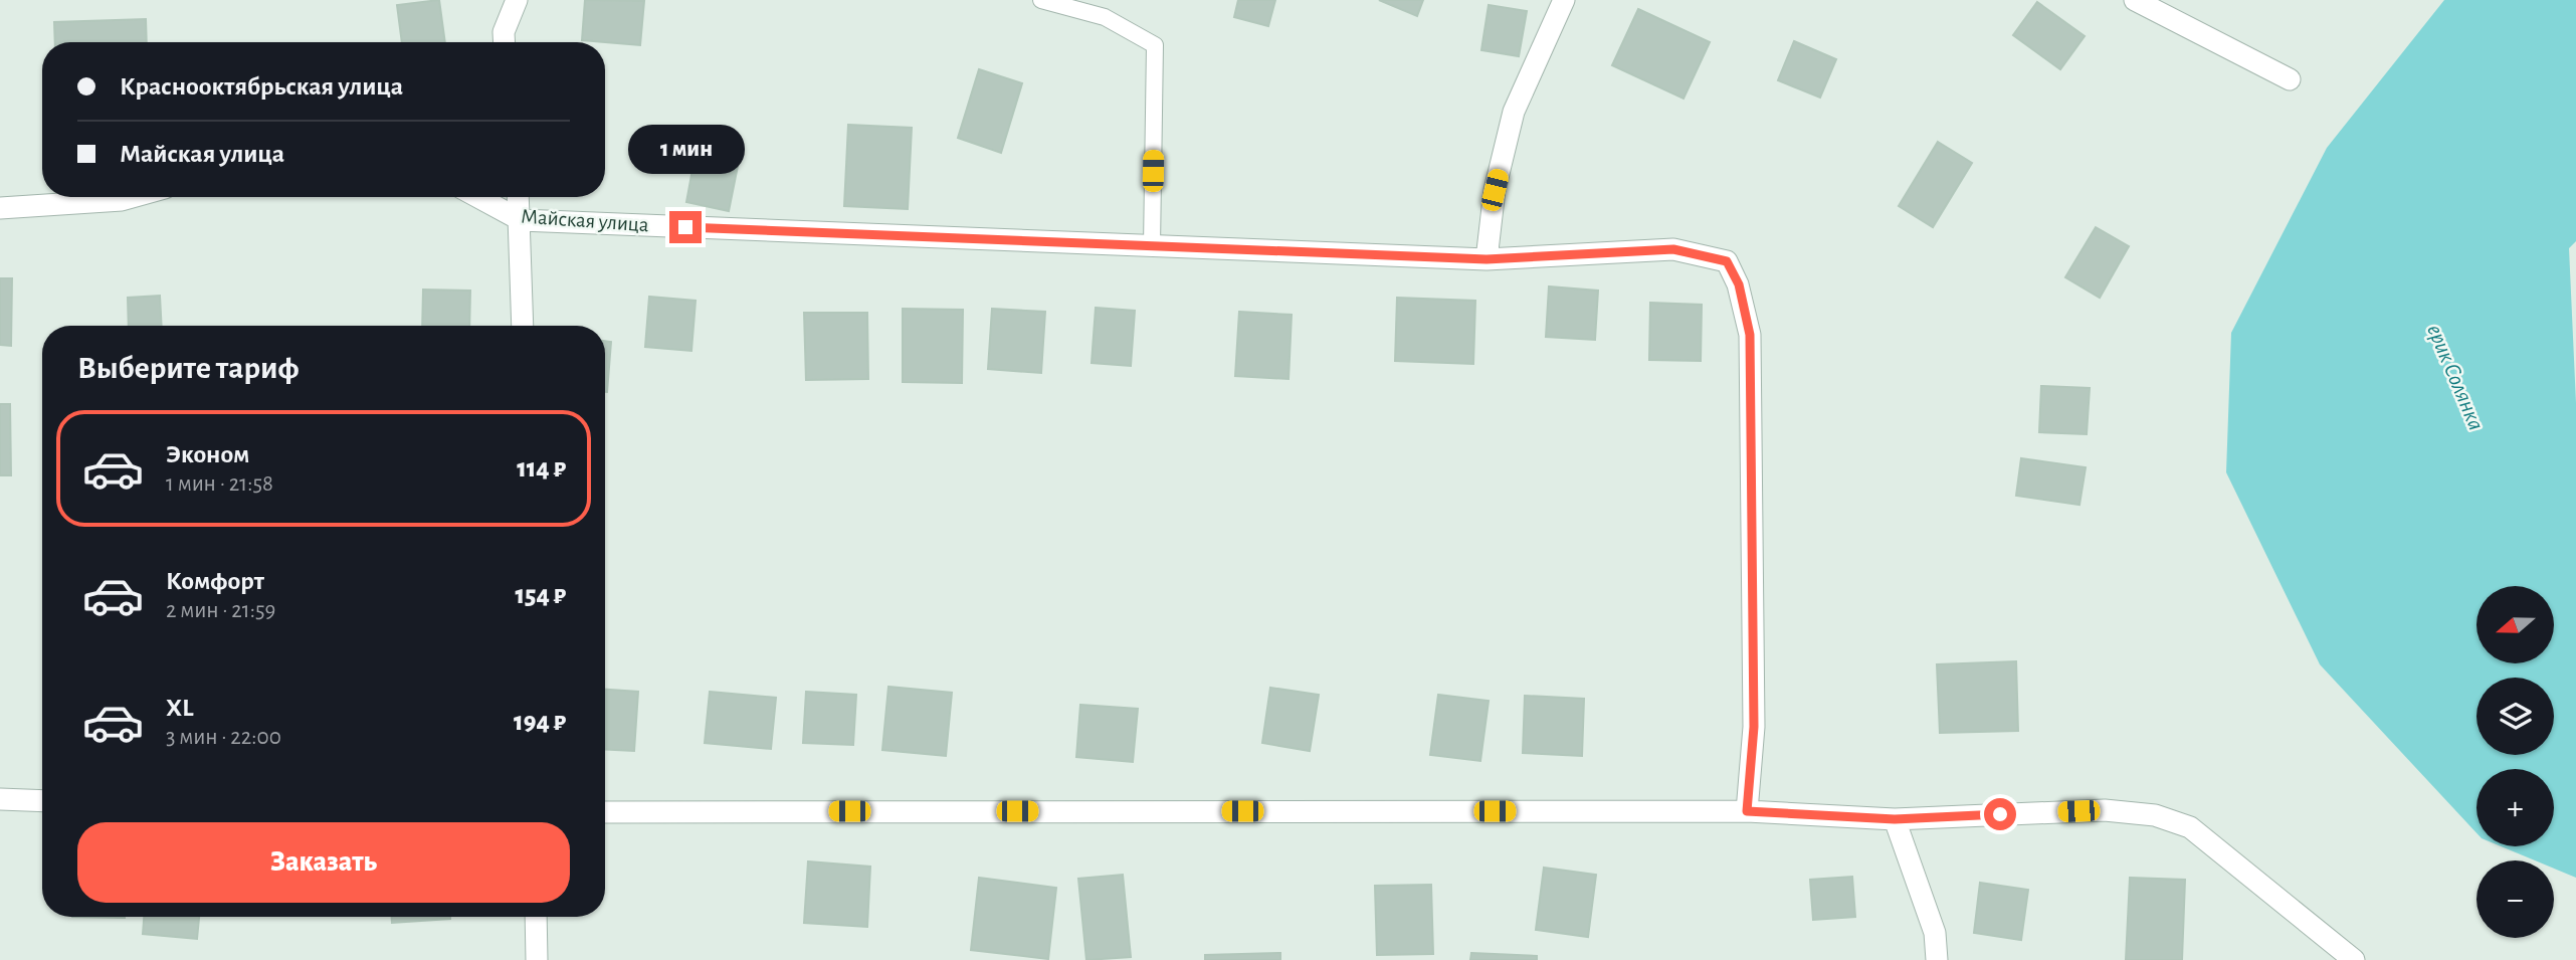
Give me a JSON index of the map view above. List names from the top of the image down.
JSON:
{
  "streets": {
    "street": ["Майская улица"]
  },
  "water": ["ерик Солянка"],
  "north": "left",
  "page": {
    "banner": ["Краснооктябрьская улица", "Майская улица"],
    "bubble": "1 мин",
    "heading": "Выберите тариф",
    "list": [
      {
        "name": "Эконом",
        "note": "1 мин · 21:58",
        "value": "114 ₽"
      },
      {
        "name": "Комфорт",
        "note": "2 мин · 21:59",
        "value": "154 ₽"
      },
      {
        "name": "XL",
        "note": "3 мин · 22:00",
        "value": "194 ₽"
      }
    ],
    "map_buttons": ["+", "−"],
    "buttons": "Заказать"
  }
}
